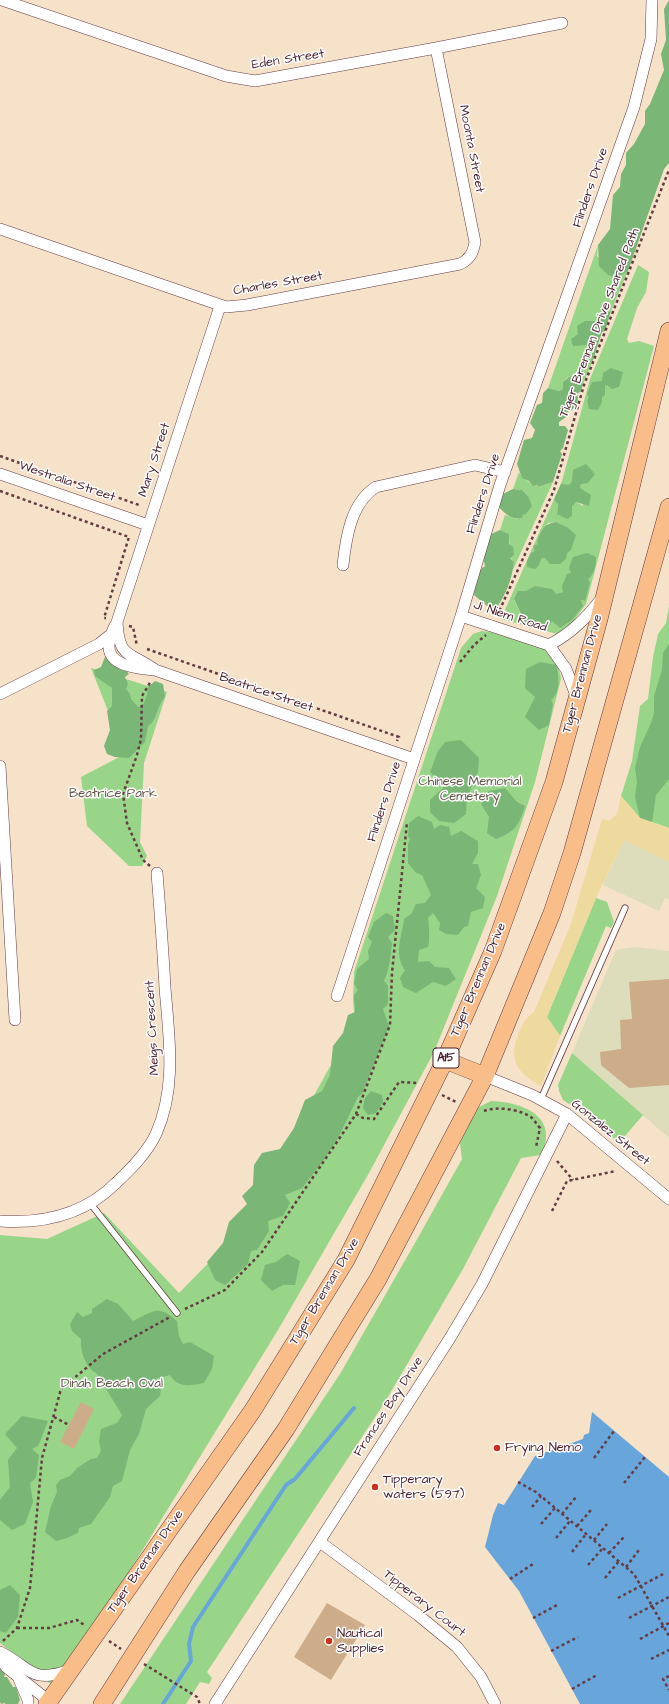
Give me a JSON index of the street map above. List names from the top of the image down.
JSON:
{
  "streets": {
    "main road": ["Tiger Brennan Drive", "A15"],
    "street": [
      "Eden Street",
      "Moonta Street",
      "Flinders Drive",
      "Charles Street",
      "Mary Street",
      "Westralia Street",
      "Ji Niem Road",
      "Beatrice Street",
      "Meigs Crescent",
      "Gonzalez Street",
      "Frances Bay Drive",
      "Tipperary Court"
    ],
    "path": ["Tiger Brennan Drive Shared Path"]
  },
  "crossings": [
    ["Eden Street", "Moonta Street"],
    ["Moonta Street", "Charles Street"],
    ["Flinders Drive", "Ji Niem Road"],
    ["Flinders Drive", "Beatrice Street"],
    ["Charles Street", "Mary Street"],
    ["Mary Street", "Westralia Street"],
    ["Ji Niem Road", "Tiger Brennan Drive"],
    ["Gonzalez Street", "Frances Bay Drive"],
    ["Frances Bay Drive", "Tipperary Court"]
  ],
  "parks": ["Chinese Memorial Cemetery", "Beatrice Park", "Dinah Beach Oval"],
  "places": ["Frying Nemo", "Tipperary waters (597)", "Nautical Supplies"]
}
